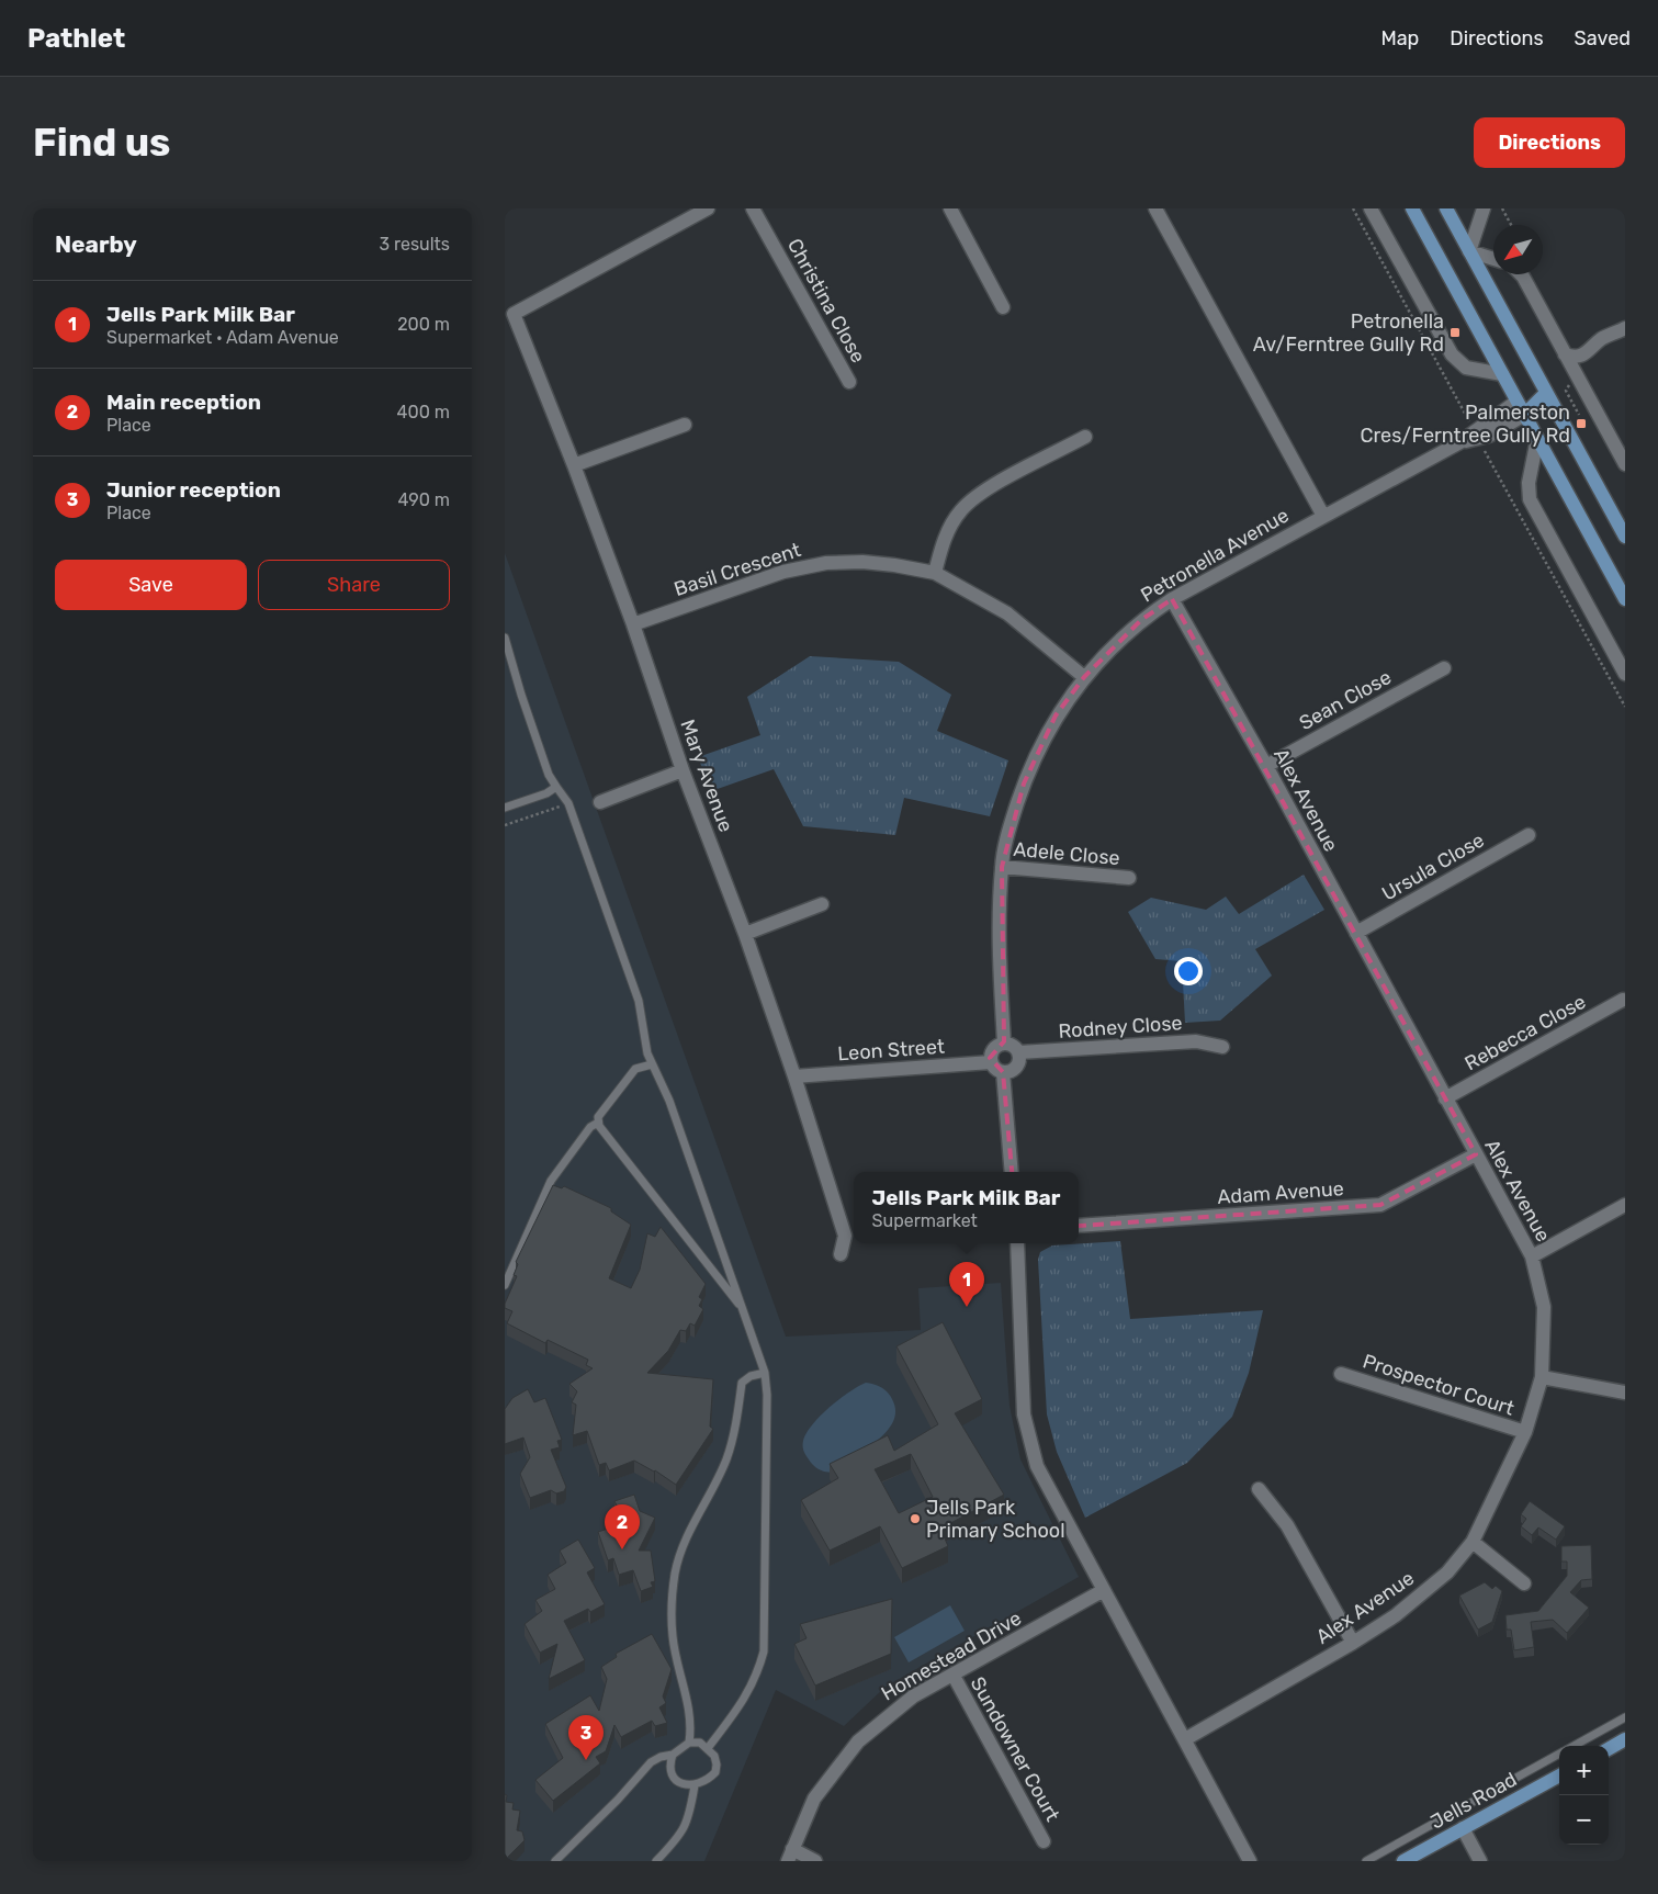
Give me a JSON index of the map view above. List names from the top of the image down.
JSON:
{
  "streets": {
    "main road": ["Jells Road"],
    "street": [
      "Christina Close",
      "Petronella Avenue",
      "Basil Crescent",
      "Sean Close",
      "Mary Avenue",
      "Alex Avenue",
      "Adele Close",
      "Ursula Close",
      "Rodney Close",
      "Rebecca Close",
      "Leon Street",
      "Adam Avenue",
      "Prospector Court",
      "Homestead Drive",
      "Sundowner Court"
    ]
  },
  "crossings": [
    ["Petronella Avenue", "Basil Crescent"],
    ["Petronella Avenue", "Alex Avenue"],
    ["Petronella Avenue", "Adele Close"],
    ["Petronella Avenue", "Rodney Close"],
    ["Petronella Avenue", "Leon Street"],
    ["Basil Crescent", "Mary Avenue"],
    ["Sean Close", "Alex Avenue"],
    ["Mary Avenue", "Leon Street"],
    ["Alex Avenue", "Ursula Close"],
    ["Alex Avenue", "Rebecca Close"],
    ["Alex Avenue", "Adam Avenue"],
    ["Alex Avenue", "Prospector Court"],
    ["Rodney Close", "Leon Street"],
    ["Homestead Drive", "Sundowner Court"]
  ],
  "places": {
    "transit": ["Petronella Av/Ferntree Gully Rd", "Palmerston Cres/Ferntree Gully Rd"],
    "other": ["Jells Park Primary School"]
  },
  "north": "bottom left",
  "page": {
    "header": "Pathlet",
    "nav": ["Map", "Directions", "Saved"],
    "buttons": [
      "Directions",
      ["Save", "Share"]
    ],
    "title": "Find us",
    "heading": ["Nearby", "3 results"],
    "list": [
      {
        "mark": "1",
        "name": "Jells Park Milk Bar",
        "note": "Supermarket · Adam Avenue",
        "value": "200 m"
      },
      {
        "mark": "2",
        "name": "Main reception",
        "note": "Place",
        "value": "400 m"
      },
      {
        "mark": "3",
        "name": "Junior reception",
        "note": "Place",
        "value": "490 m"
      }
    ],
    "popup": ["Jells Park Milk Bar", "Supermarket"],
    "pins": ["1", "2", "3"],
    "map_buttons": ["+", "−"]
  }
}
